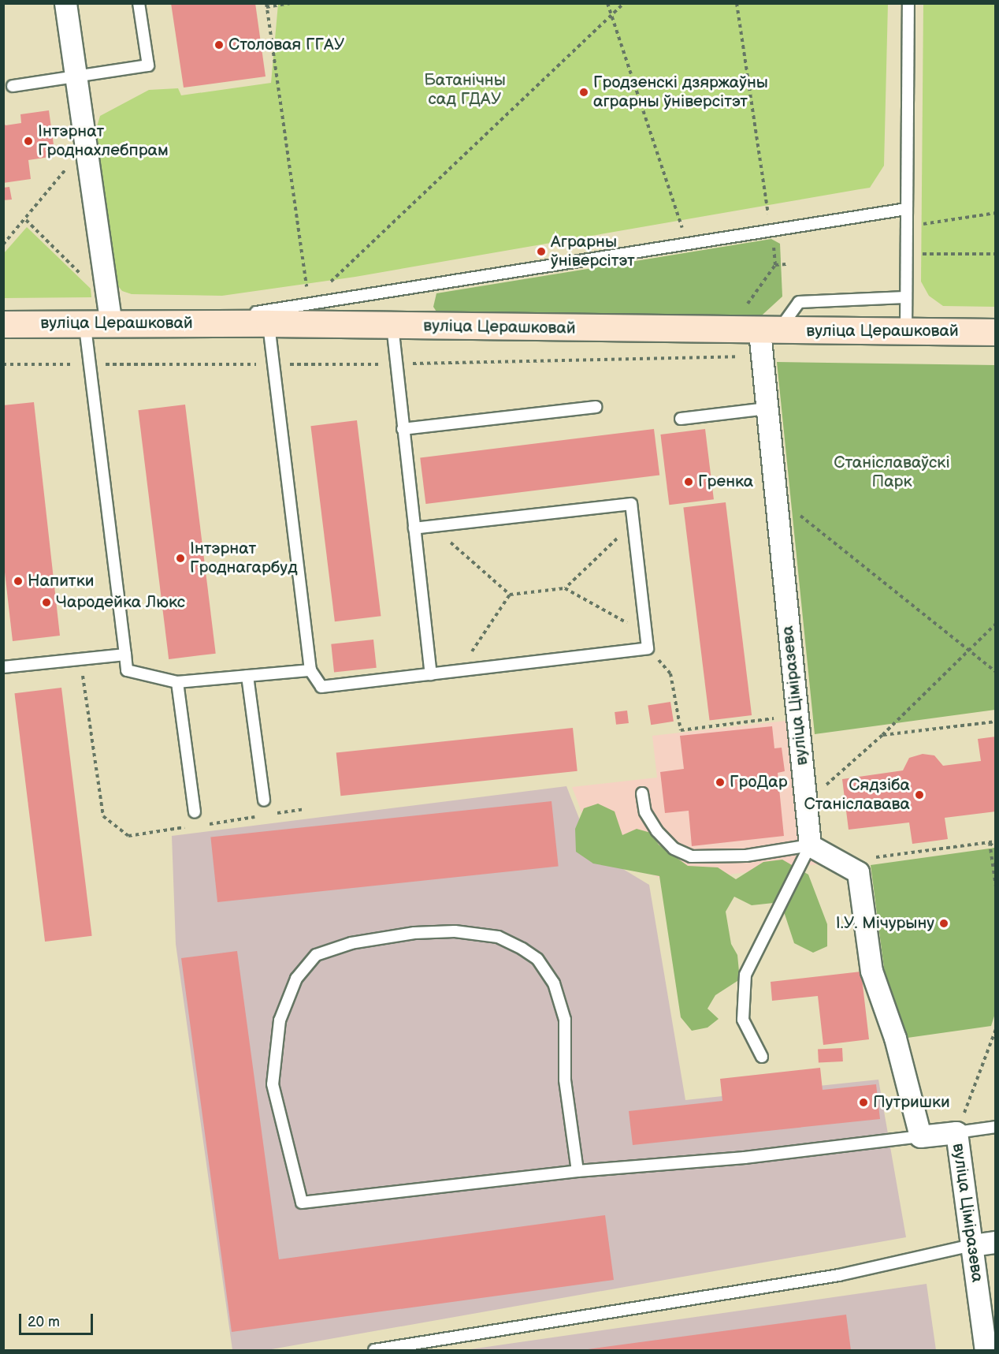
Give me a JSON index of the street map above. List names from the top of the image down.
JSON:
{
  "streets": {
    "street": ["вуліца Церашковай", "вуліца Ціміразева"]
  },
  "crossings": [
    ["вуліца Церашковай", "вуліца Ціміразева"]
  ],
  "parks": ["Батанічны сад ГДАУ", "Станіславаўскі Парк"],
  "places": [
    "Столовая ГГАУ",
    "Гродзенскі дзяржаўны аграрны ўніверсітэт",
    "Інтэрнат Гроднахлебпрам",
    "Аграрны ўніверсітэт",
    "Гренка",
    "Інтэрнат Гроднагарбуд",
    "Напитки",
    "Чародейка Люкс",
    "ГроДар",
    "Сядзіба Станіславава",
    "І.У. Мічурыну",
    "Путришки"
  ],
  "scale_bar": "20 m"
}
